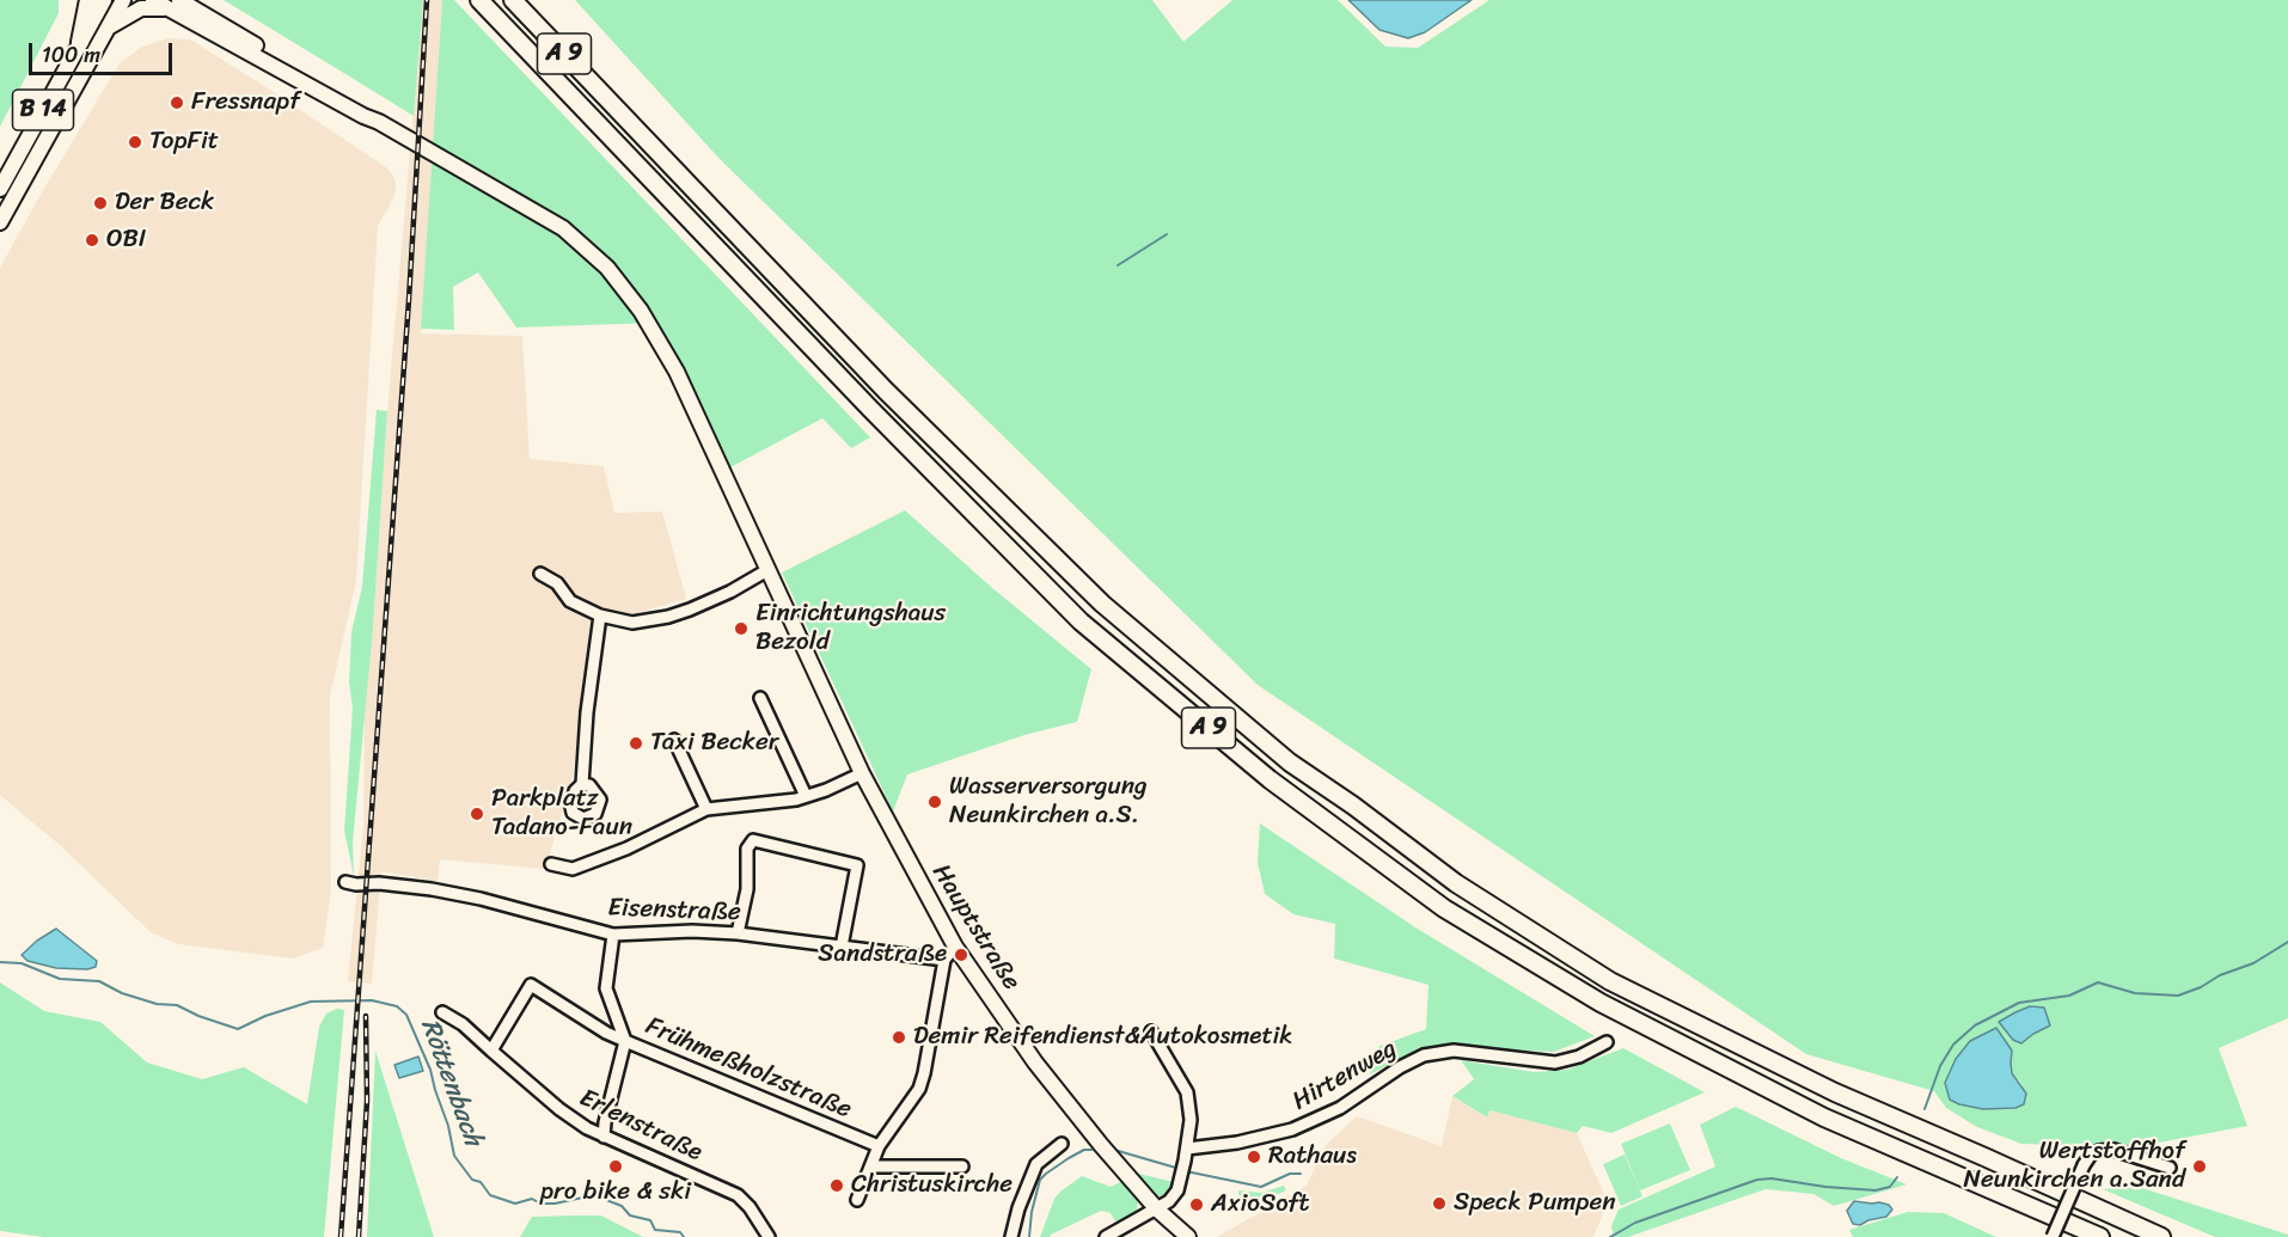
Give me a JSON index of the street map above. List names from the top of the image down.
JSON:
{
  "streets": {
    "highway": ["A 9"],
    "main road": ["B 14", "Hauptstraße"],
    "street": [
      "Eisenstraße",
      "Frühmeßholzstraße",
      "Hirtenweg",
      "Erlenstraße"
    ]
  },
  "crossings": [
    ["Eisenstraße", "Frühmeßholzstraße"]
  ],
  "water": ["Röttenbach"],
  "places": [
    "Fressnapf",
    "TopFit",
    "Der Beck",
    "OBI",
    "Einrichtungshaus Bezold",
    "Taxi Becker",
    "Wasserversorgung Neunkirchen a.S.",
    "Parkplatz Tadano-Faun",
    "Sandstraße",
    "Demir Reifendienst&Autokosmetik",
    "Rathaus",
    "pro bike & ski",
    "Wertstoffhof Neunkirchen a.Sand",
    "Christuskirche",
    "Speck Pumpen",
    "AxioSoft"
  ],
  "scale_bar": "100 m"
}
